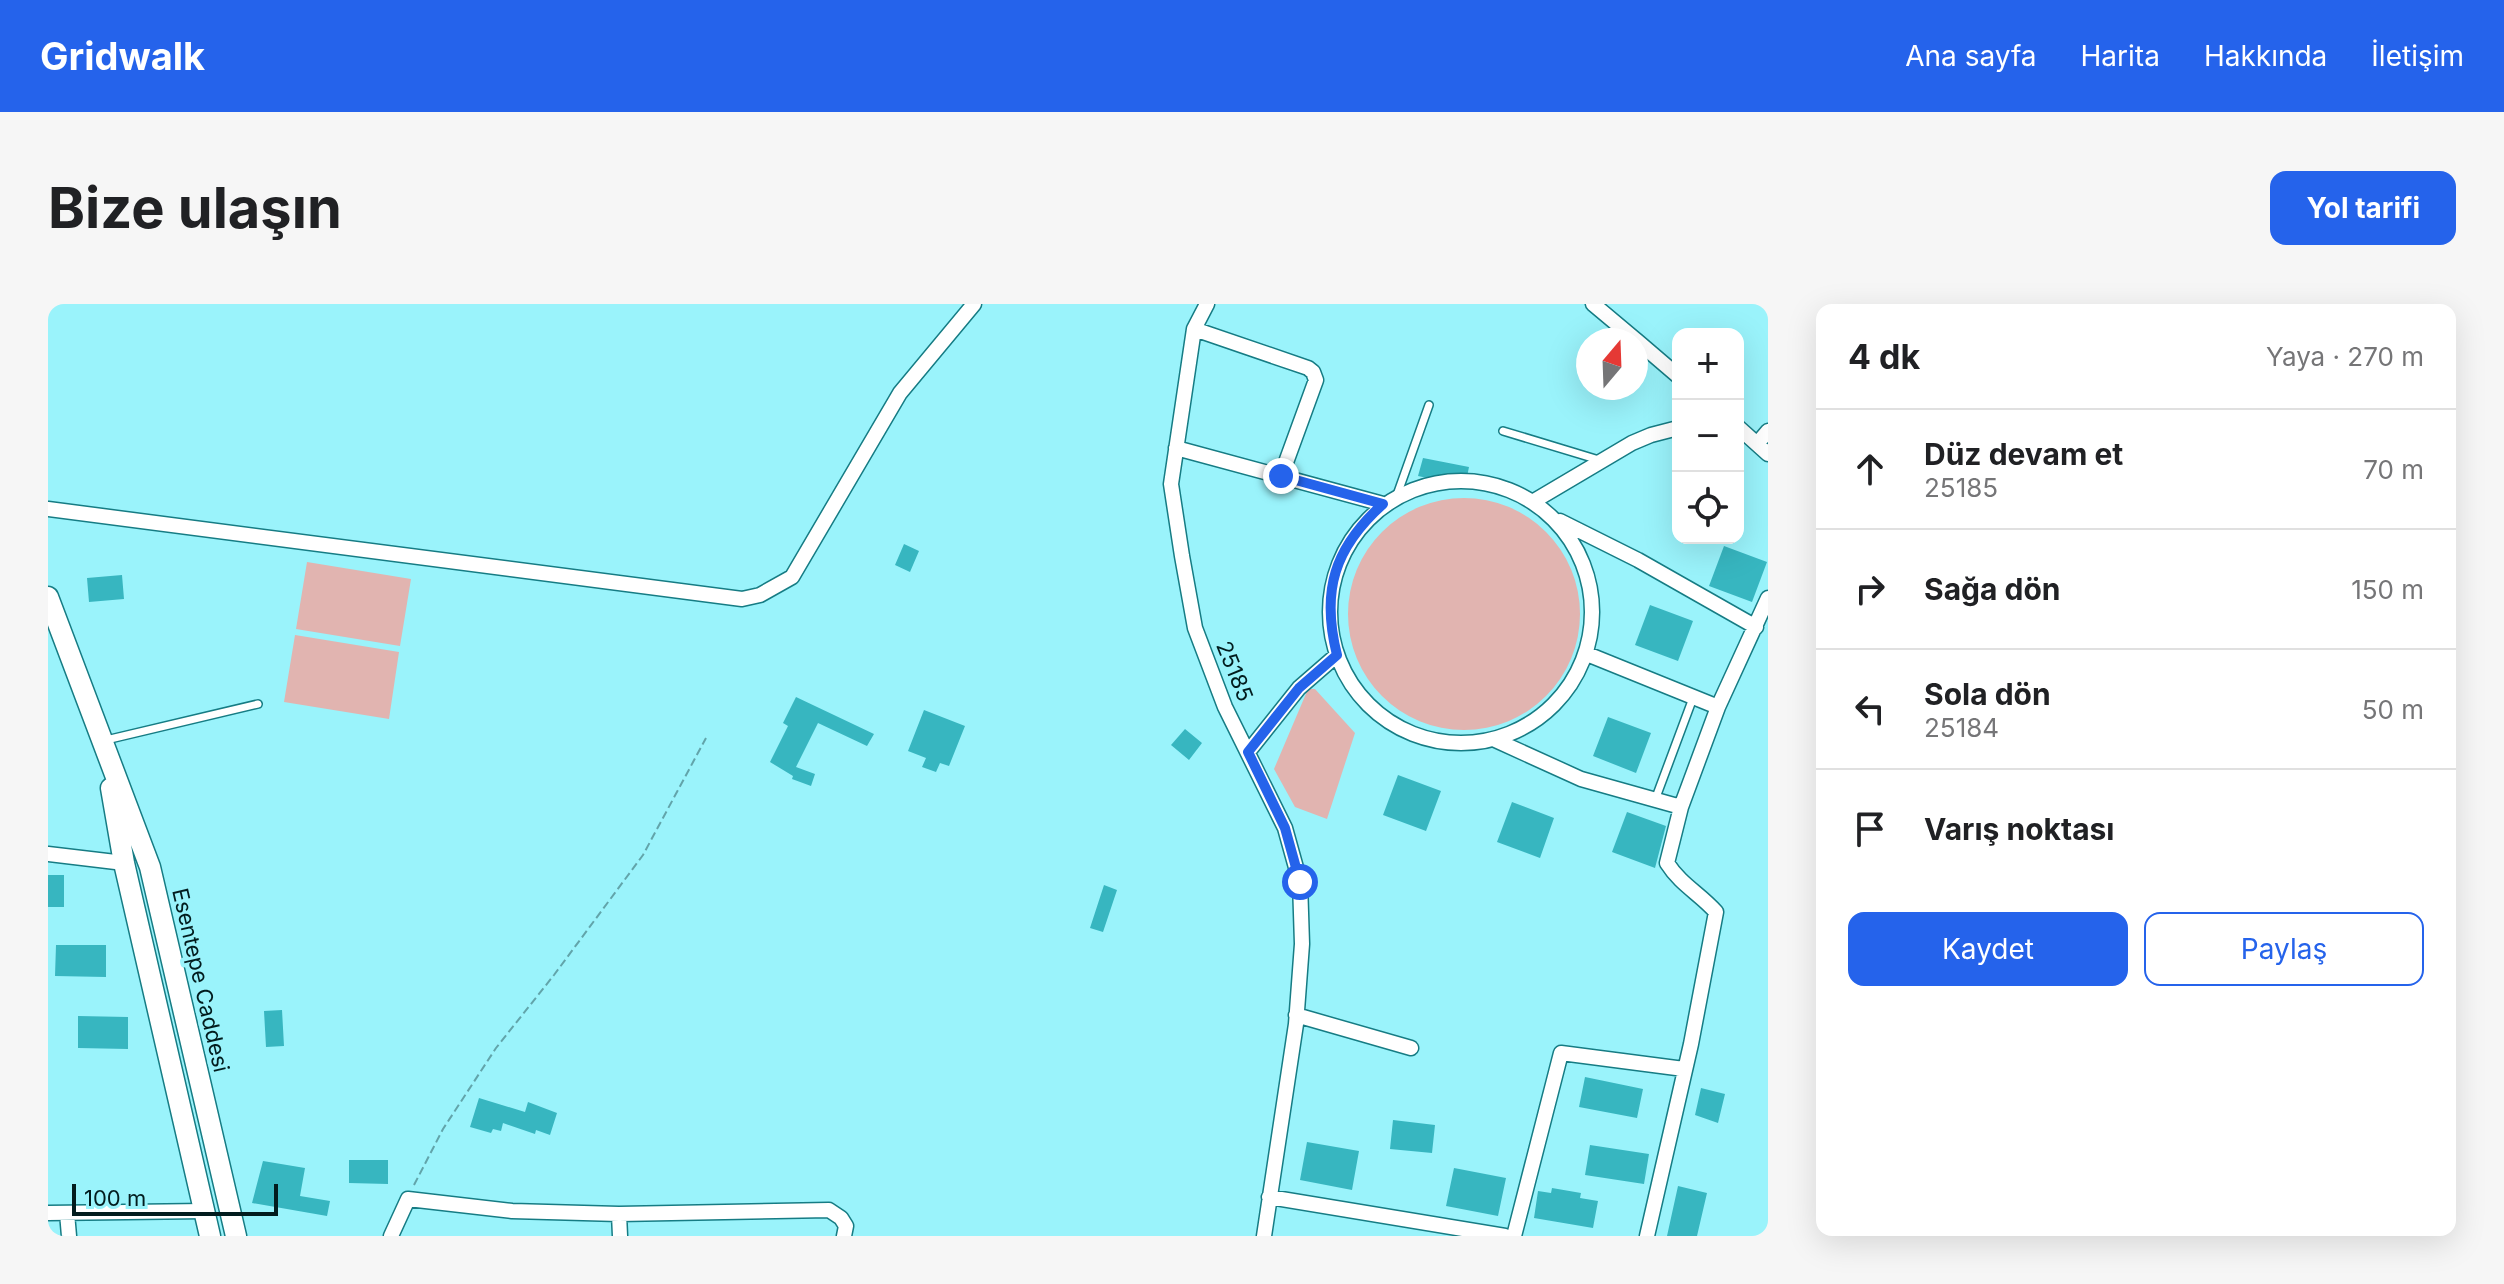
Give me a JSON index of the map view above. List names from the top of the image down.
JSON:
{
  "streets": {
    "main road": ["Esentepe Caddesi"],
    "street": ["25185"]
  },
  "scale_bar": "100 m",
  "north": "top",
  "page": {
    "header": "Gridwalk",
    "nav": [
      "Ana sayfa",
      "Harita",
      "Hakkında",
      "İletişim"
    ],
    "buttons": [
      "Yol tarifi",
      ["Kaydet", "Paylaş"]
    ],
    "title": "Bize ulaşın",
    "heading": ["4 dk", "Yaya · 270 m"],
    "map_buttons": ["+", "−"],
    "list": [
      ["Düz devam et", "25185", "70 m"],
      ["Sağa dön", "150 m"],
      ["Sola dön", "25184", "50 m"],
      "Varış noktası"
    ],
    "scale": "100 m"
  }
}
